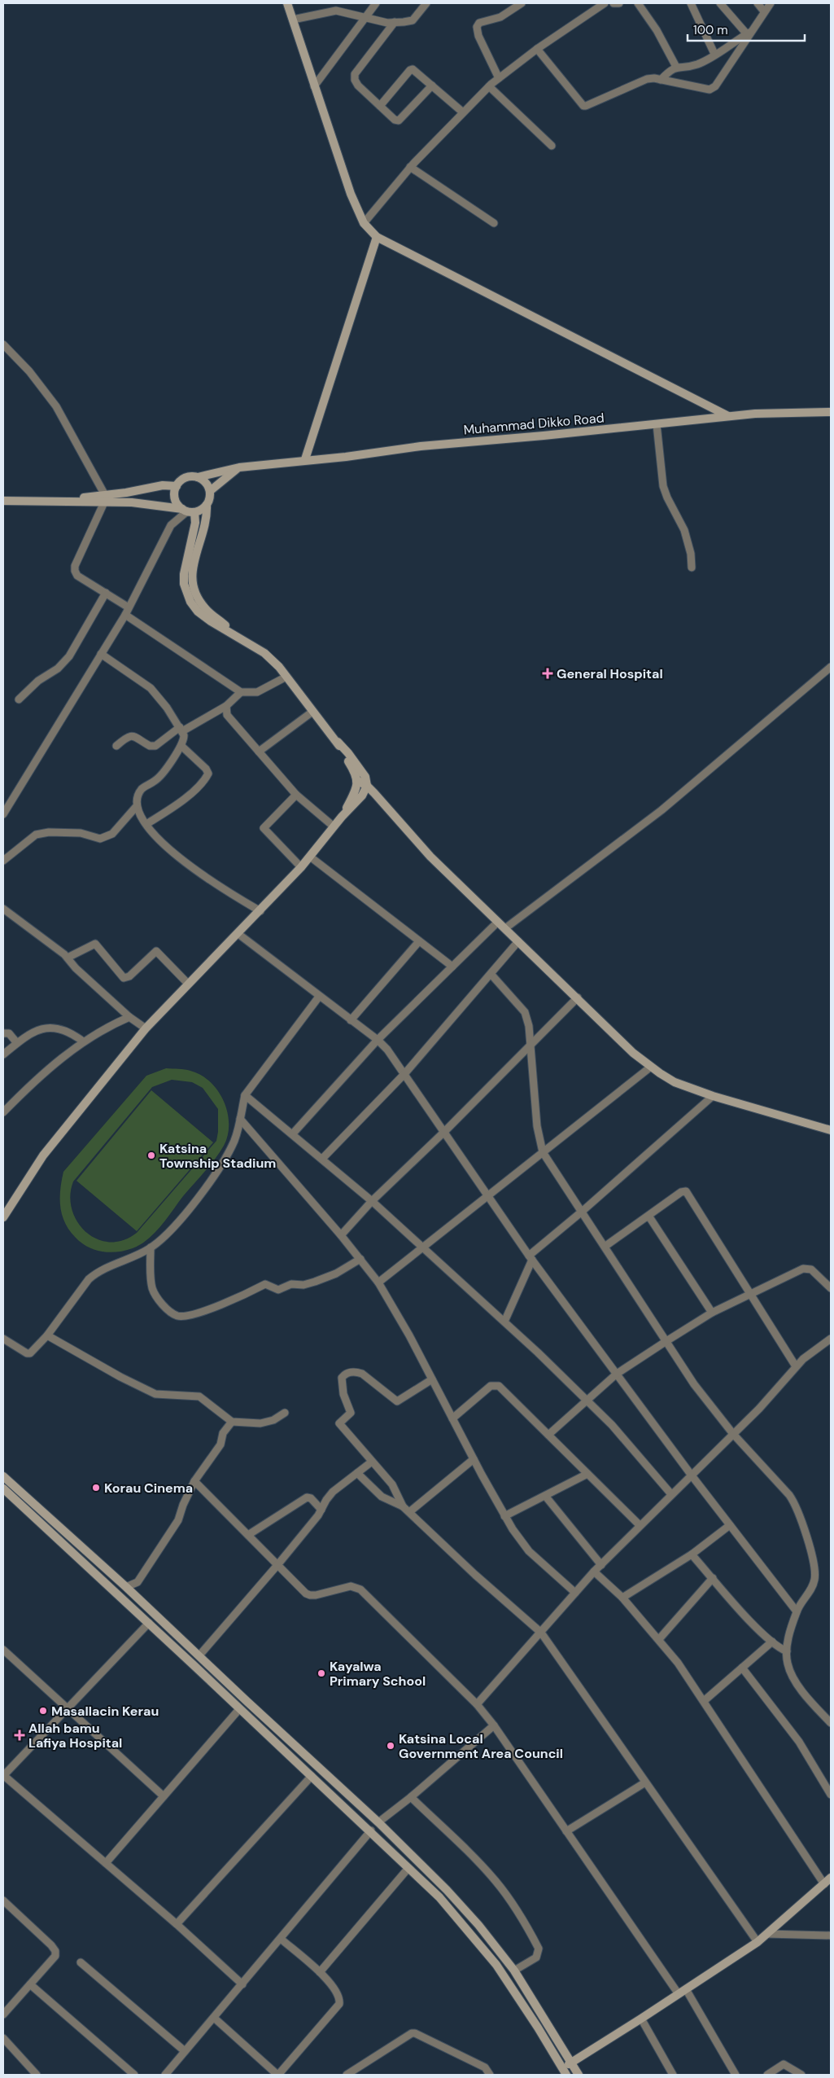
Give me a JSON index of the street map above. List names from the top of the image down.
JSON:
{
  "streets": {
    "street": ["Muhammad Dikko Road"]
  },
  "places": {
    "health": ["General Hospital", "Allah bamu Lafiya Hospital"],
    "other": [
      "Katsina Township Stadium",
      "Korau Cinema",
      "Kayalwa Primary School",
      "Masallacin Kerau",
      "Katsina Local Government Area Council"
    ]
  },
  "scale_bar": "100 m"
}
